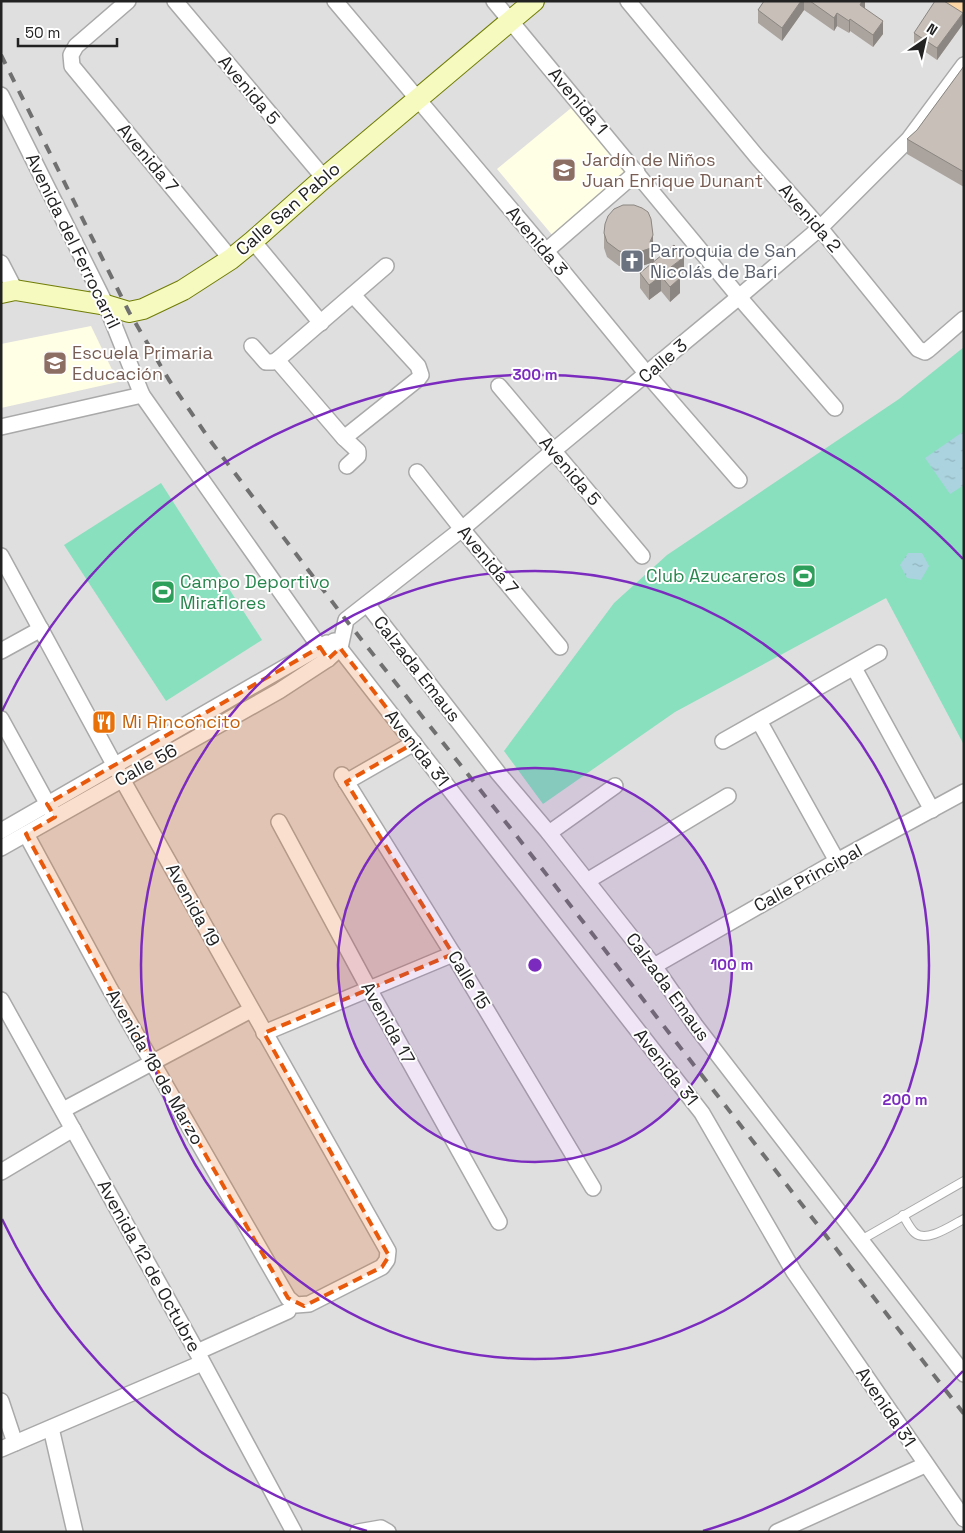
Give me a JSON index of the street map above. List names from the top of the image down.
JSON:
{
  "streets": {
    "street": [
      "Avenida 5",
      "Avenida 1",
      "Avenida 7",
      "Calle San Pablo",
      "Avenida 2",
      "Avenida del Ferrocarril",
      "Avenida 3",
      "Calle 3",
      "Calzada Emaus",
      "Avenida 31",
      "Calle 56",
      "Calle Principal",
      "Avenida 19",
      "Calle 15",
      "Avenida 17",
      "Avenida 18 de Marzo",
      "Avenida 12 de Octubre"
    ]
  },
  "crossings": [
    ["Avenida 5", "Calle San Pablo"],
    ["Avenida 5", "Calle 3"],
    ["Avenida 1", "Calle San Pablo"],
    ["Avenida 1", "Calle 3"],
    ["Avenida 7", "Calle San Pablo"],
    ["Avenida 7", "Calle 3"],
    ["Calle San Pablo", "Avenida del Ferrocarril"],
    ["Calle San Pablo", "Avenida 3"],
    ["Avenida 2", "Calle 3"],
    ["Avenida del Ferrocarril", "Calle 3"],
    ["Avenida del Ferrocarril", "Avenida 31"],
    ["Avenida del Ferrocarril", "Calle 56"],
    ["Avenida 3", "Calle 3"],
    ["Calle 3", "Calzada Emaus"],
    ["Calle 3", "Avenida 31"],
    ["Calle 3", "Calle 56"],
    ["Calzada Emaus", "Calle Principal"],
    ["Avenida 31", "Calle 56"],
    ["Avenida 31", "Calle 15"],
    ["Calle 56", "Avenida 19"],
    ["Calle 56", "Avenida 18 de Marzo"],
    ["Avenida 19", "Avenida 18 de Marzo"]
  ],
  "places": {
    "school or university": ["Jardín de Niños Juan Enrique Dunant", "Escuela Primaria Educación"],
    "church": ["Parroquia de San Nicolás de Bari"],
    "sports": ["Club Azucareros", "Campo Deportivo Miraflores"],
    "restaurant": ["Mi Rinconcito"]
  },
  "scale_bar": "50 m",
  "north": "top right",
  "rings": ["300 m", "100 m", "200 m"]
}
